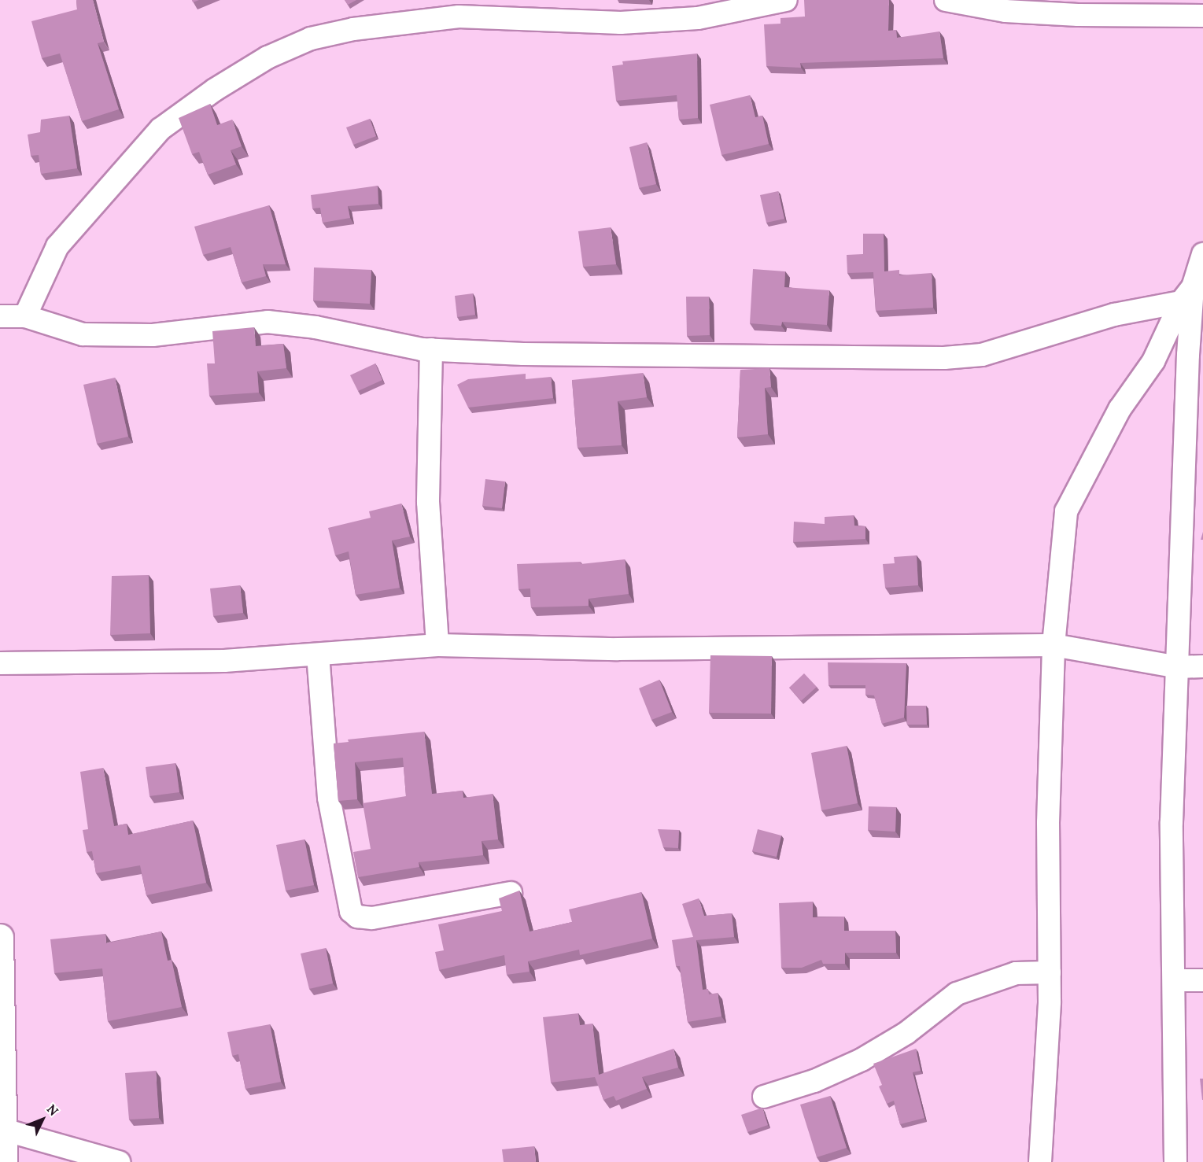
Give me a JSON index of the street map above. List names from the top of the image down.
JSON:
{
  "north": "top right"
}
